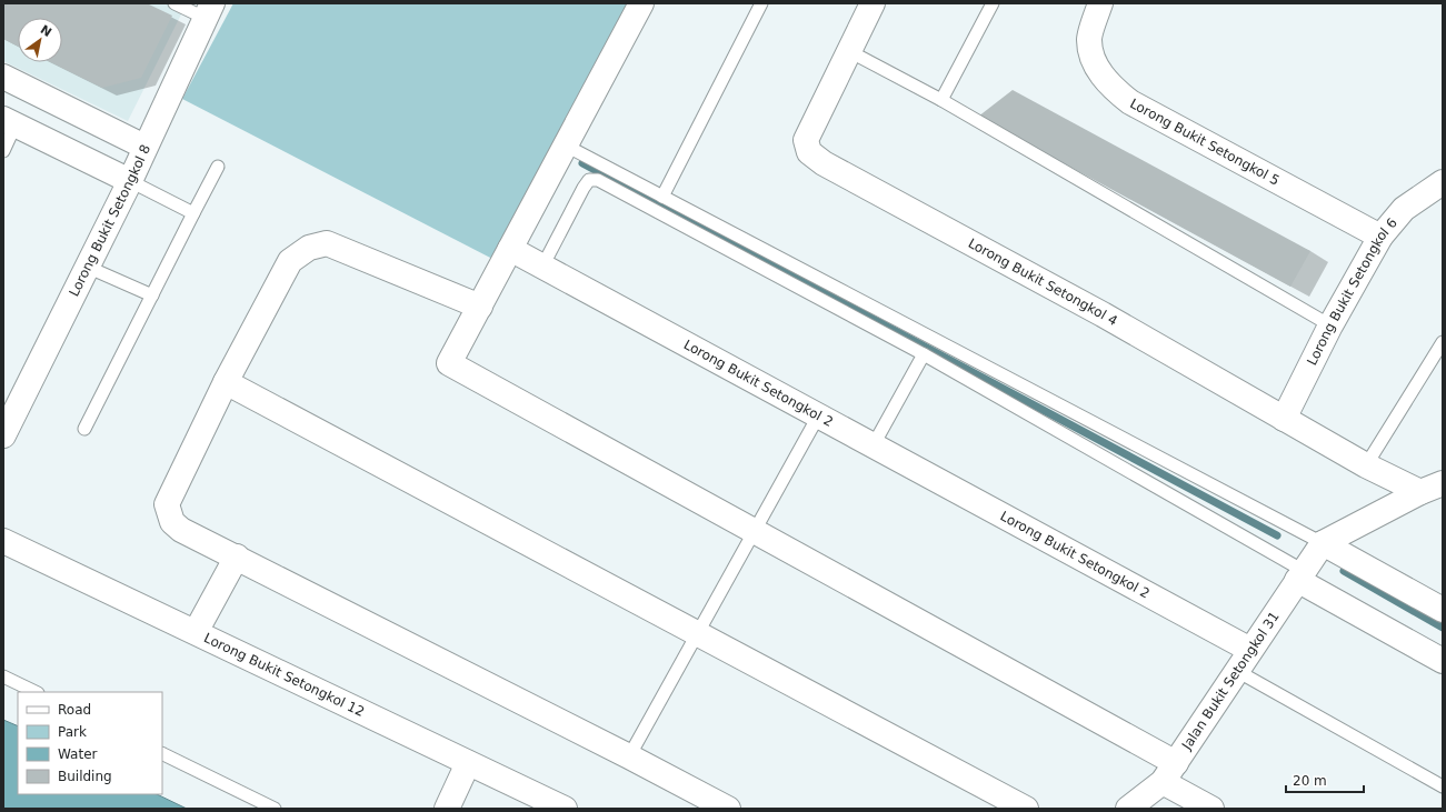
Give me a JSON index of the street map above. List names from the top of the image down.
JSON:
{
  "streets": {
    "street": [
      "Lorong Bukit Setongkol 5",
      "Lorong Bukit Setongkol 8",
      "Lorong Bukit Setongkol 4",
      "Lorong Bukit Setongkol 6",
      "Lorong Bukit Setongkol 2",
      "Lorong Bukit Setongkol 12",
      "Jalan Bukit Setongkol 31"
    ]
  },
  "crossings": [
    ["Lorong Bukit Setongkol 5", "Lorong Bukit Setongkol 6"],
    ["Lorong Bukit Setongkol 4", "Lorong Bukit Setongkol 6"],
    ["Lorong Bukit Setongkol 2", "Jalan Bukit Setongkol 31"]
  ],
  "legend": [
    "Road",
    "Park",
    "Water",
    "Building"
  ],
  "scale_bar": "20 m",
  "north": "top right"
}
